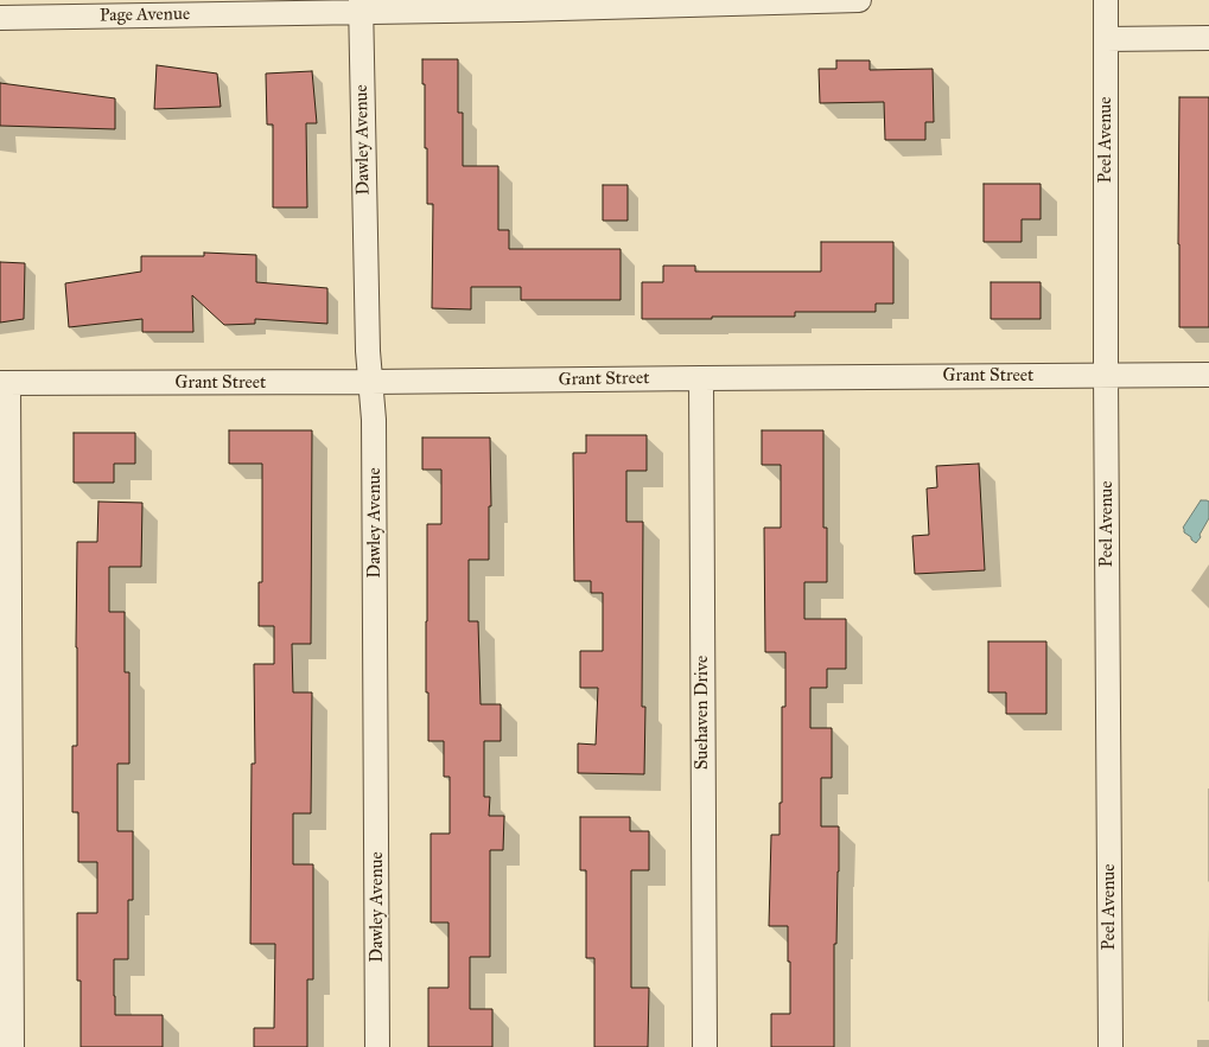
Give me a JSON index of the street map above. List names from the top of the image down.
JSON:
{
  "streets": {
    "street": [
      "Page Avenue",
      "Dawley Avenue",
      "Peel Avenue",
      "Grant Street",
      "Suehaven Drive"
    ]
  },
  "crossings": [
    ["Page Avenue", "Dawley Avenue"],
    ["Dawley Avenue", "Grant Street"],
    ["Peel Avenue", "Grant Street"],
    ["Grant Street", "Suehaven Drive"]
  ]
}
